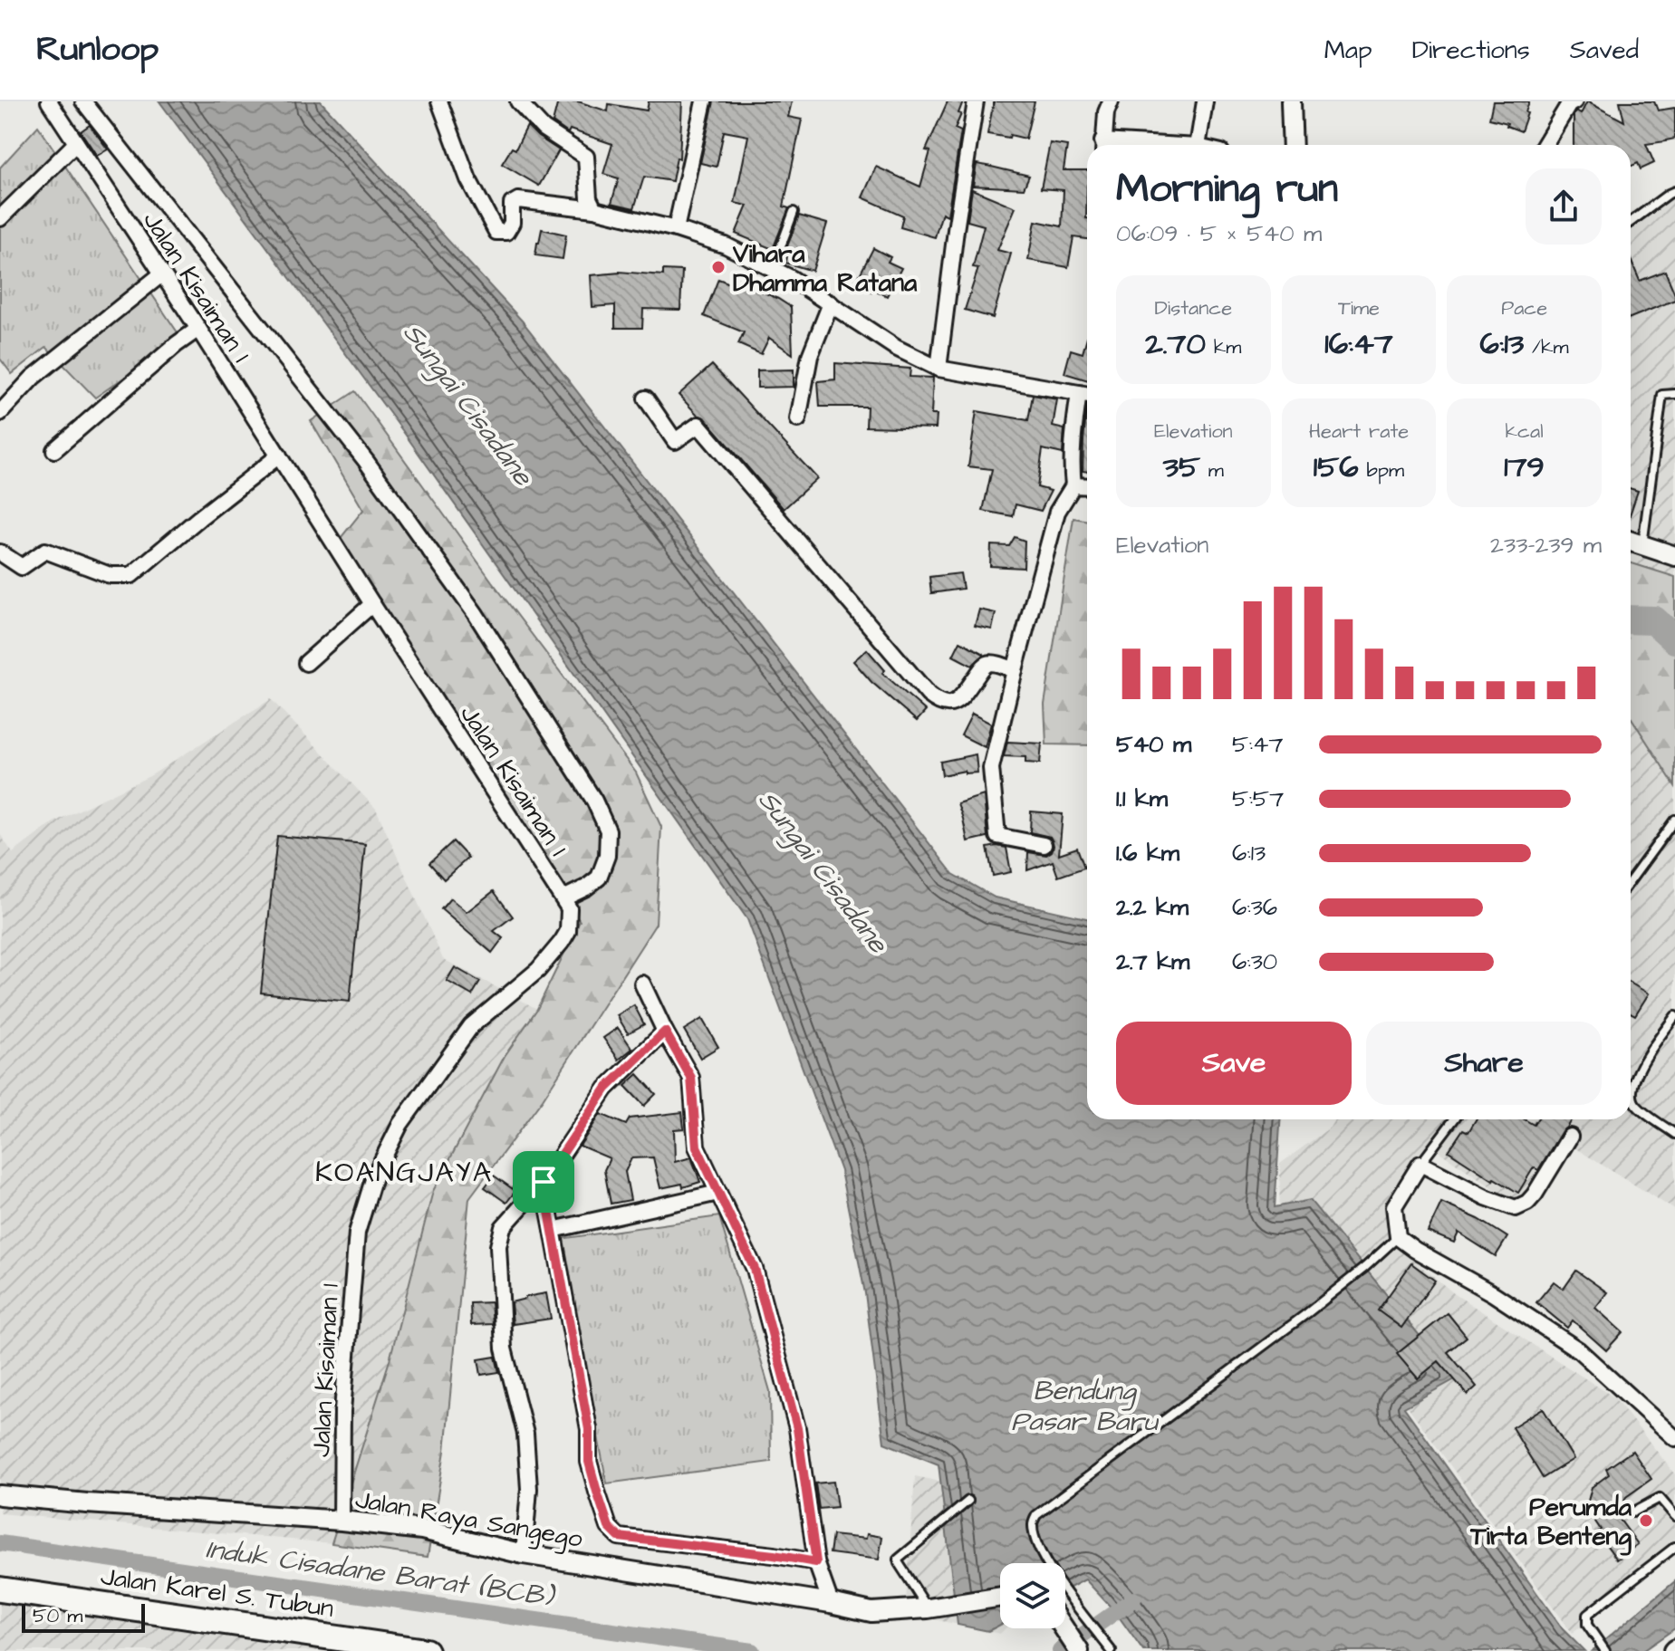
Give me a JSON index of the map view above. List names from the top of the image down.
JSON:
{
  "streets": {
    "main road": ["Jalan Karel S. Tubun"],
    "street": ["Jalan Kisaiman 1", "Jalan Raya Sangego"]
  },
  "crossings": [
    ["Jalan Kisaiman 1", "Jalan Raya Sangego"]
  ],
  "districts": ["KOANGJAYA"],
  "water": ["Sungai Cisadane", "Bendung Pasar Baru", "Induk Cisadane Barat (BCB)"],
  "places": ["Vihara Dhamma Ratana", "Perumda Tirta Benteng"],
  "scale_bar": "50 m",
  "page": {
    "header": "Runloop",
    "nav": ["Map", "Directions", "Saved"],
    "heading": ["Morning run", "06:09 · 5 × 540 m"],
    "stats": [
      ["Distance", "2.70 km"],
      ["Time", "16:47"],
      ["Pace", "6:13 /km"],
      ["Elevation", "35 m"],
      ["Heart rate", "156 bpm"],
      ["kcal", "179"]
    ],
    "chart": ["Elevation", "233–239 m"],
    "list": [
      {
        "name": "540 m",
        "note": "5:47"
      },
      {
        "name": "1.1 km",
        "note": "5:57"
      },
      {
        "name": "1.6 km",
        "note": "6:13"
      },
      {
        "name": "2.2 km",
        "note": "6:36"
      },
      {
        "name": "2.7 km",
        "note": "6:30"
      }
    ],
    "buttons": ["Save", "Share"],
    "scale": "50 m"
  }
}
